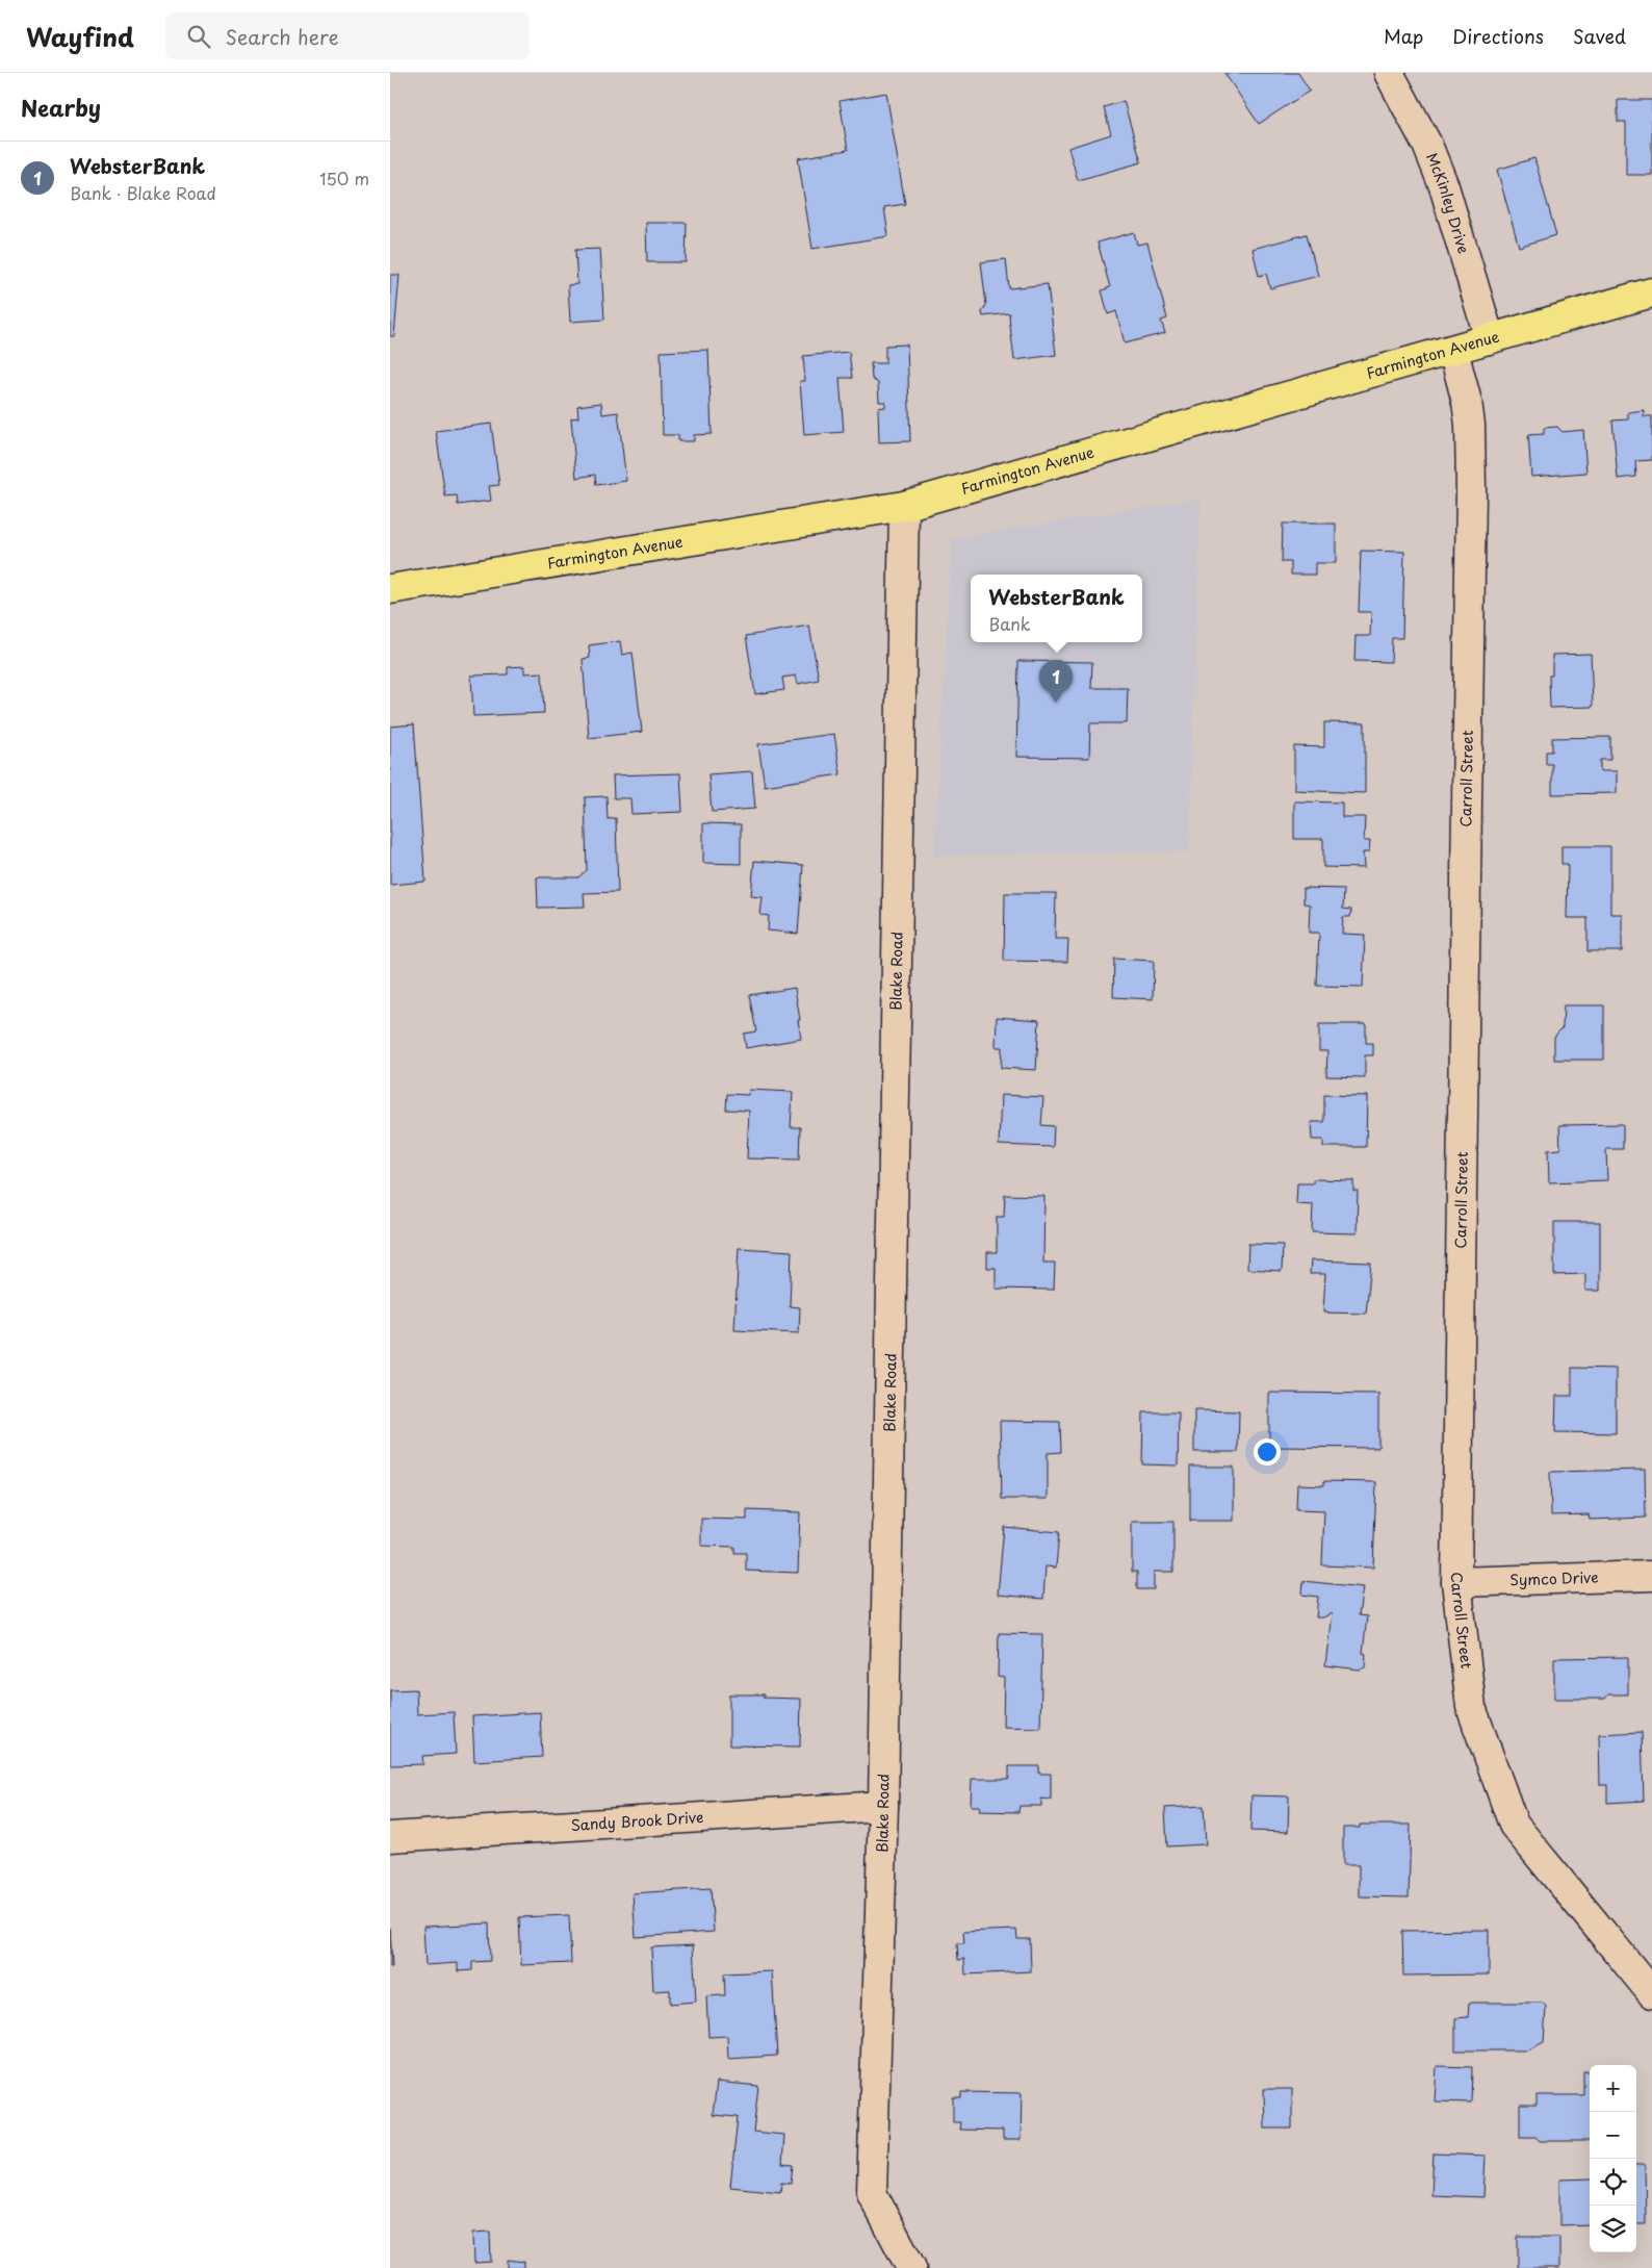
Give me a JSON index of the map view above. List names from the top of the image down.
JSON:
{
  "streets": {
    "main road": ["Farmington Avenue"],
    "street": [
      "McKinley Drive",
      "Carroll Street",
      "Blake Road",
      "Symco Drive",
      "Sandy Brook Drive"
    ]
  },
  "crossings": [
    ["McKinley Drive", "Farmington Avenue"],
    ["Farmington Avenue", "Carroll Street"],
    ["Farmington Avenue", "Blake Road"],
    ["Carroll Street", "Symco Drive"],
    ["Blake Road", "Sandy Brook Drive"]
  ],
  "page": {
    "header": "Wayfind",
    "search": "Search here",
    "nav": ["Map", "Directions", "Saved"],
    "heading": "Nearby",
    "list": [
      {
        "mark": "1",
        "name": "WebsterBank",
        "note": "Bank · Blake Road",
        "value": "150 m"
      }
    ],
    "popup": ["WebsterBank", "Bank"],
    "pins": "1",
    "map_buttons": ["+", "−"]
  }
}
